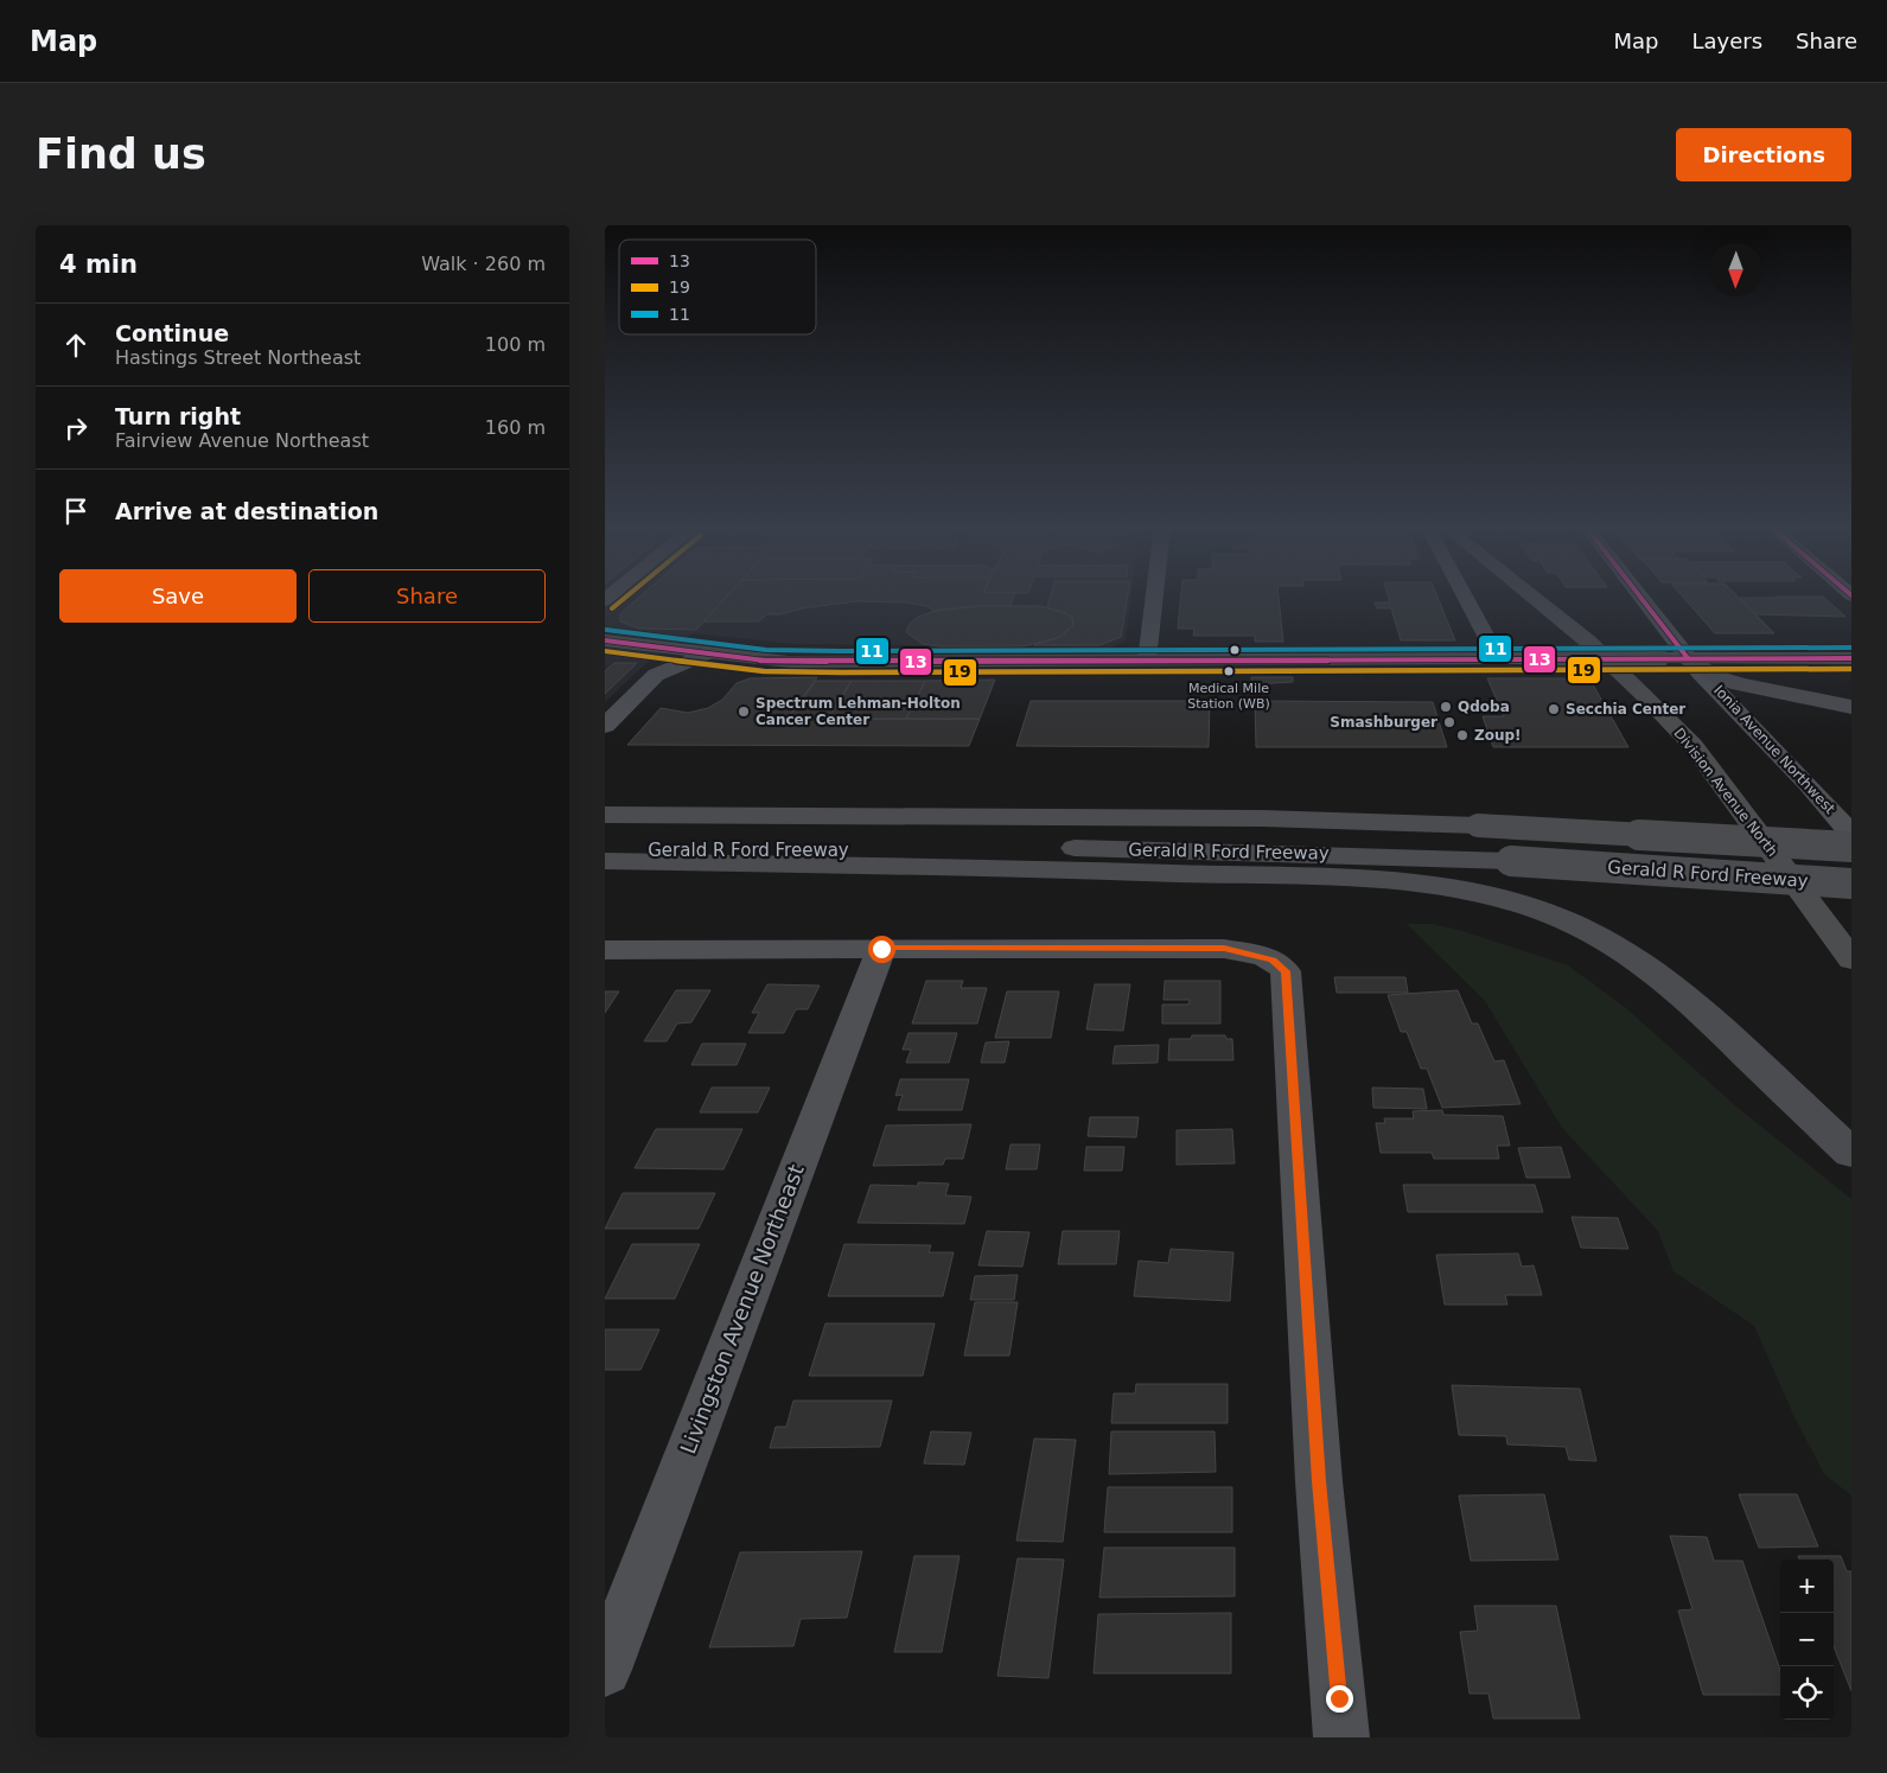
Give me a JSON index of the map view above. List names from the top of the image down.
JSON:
{
  "streets": {
    "highway": ["Gerald R Ford Freeway"],
    "main road": ["Division Avenue North"],
    "street": ["Ionia Avenue Northwest", "Livingston Avenue Northeast"]
  },
  "places": [
    "Medical Mile Station (WB)",
    "Qdoba",
    "Secchia Center",
    "Spectrum Lehman-Holton Cancer Center",
    "Smashburger",
    "Zoup!"
  ],
  "lines": ["transit line 13", "transit line 19", "transit line 11"],
  "legend": ["13", "19", "11"],
  "north": "bottom",
  "page": {
    "header": "Map",
    "nav": ["Map", "Layers", "Share"],
    "buttons": [
      "Directions",
      ["Save", "Share"]
    ],
    "title": "Find us",
    "heading": ["4 min", "Walk · 260 m"],
    "list": [
      ["Continue", "Hastings Street Northeast", "100 m"],
      ["Turn right", "Fairview Avenue Northeast", "160 m"],
      "Arrive at destination"
    ],
    "map_buttons": ["+", "−"]
  }
}
